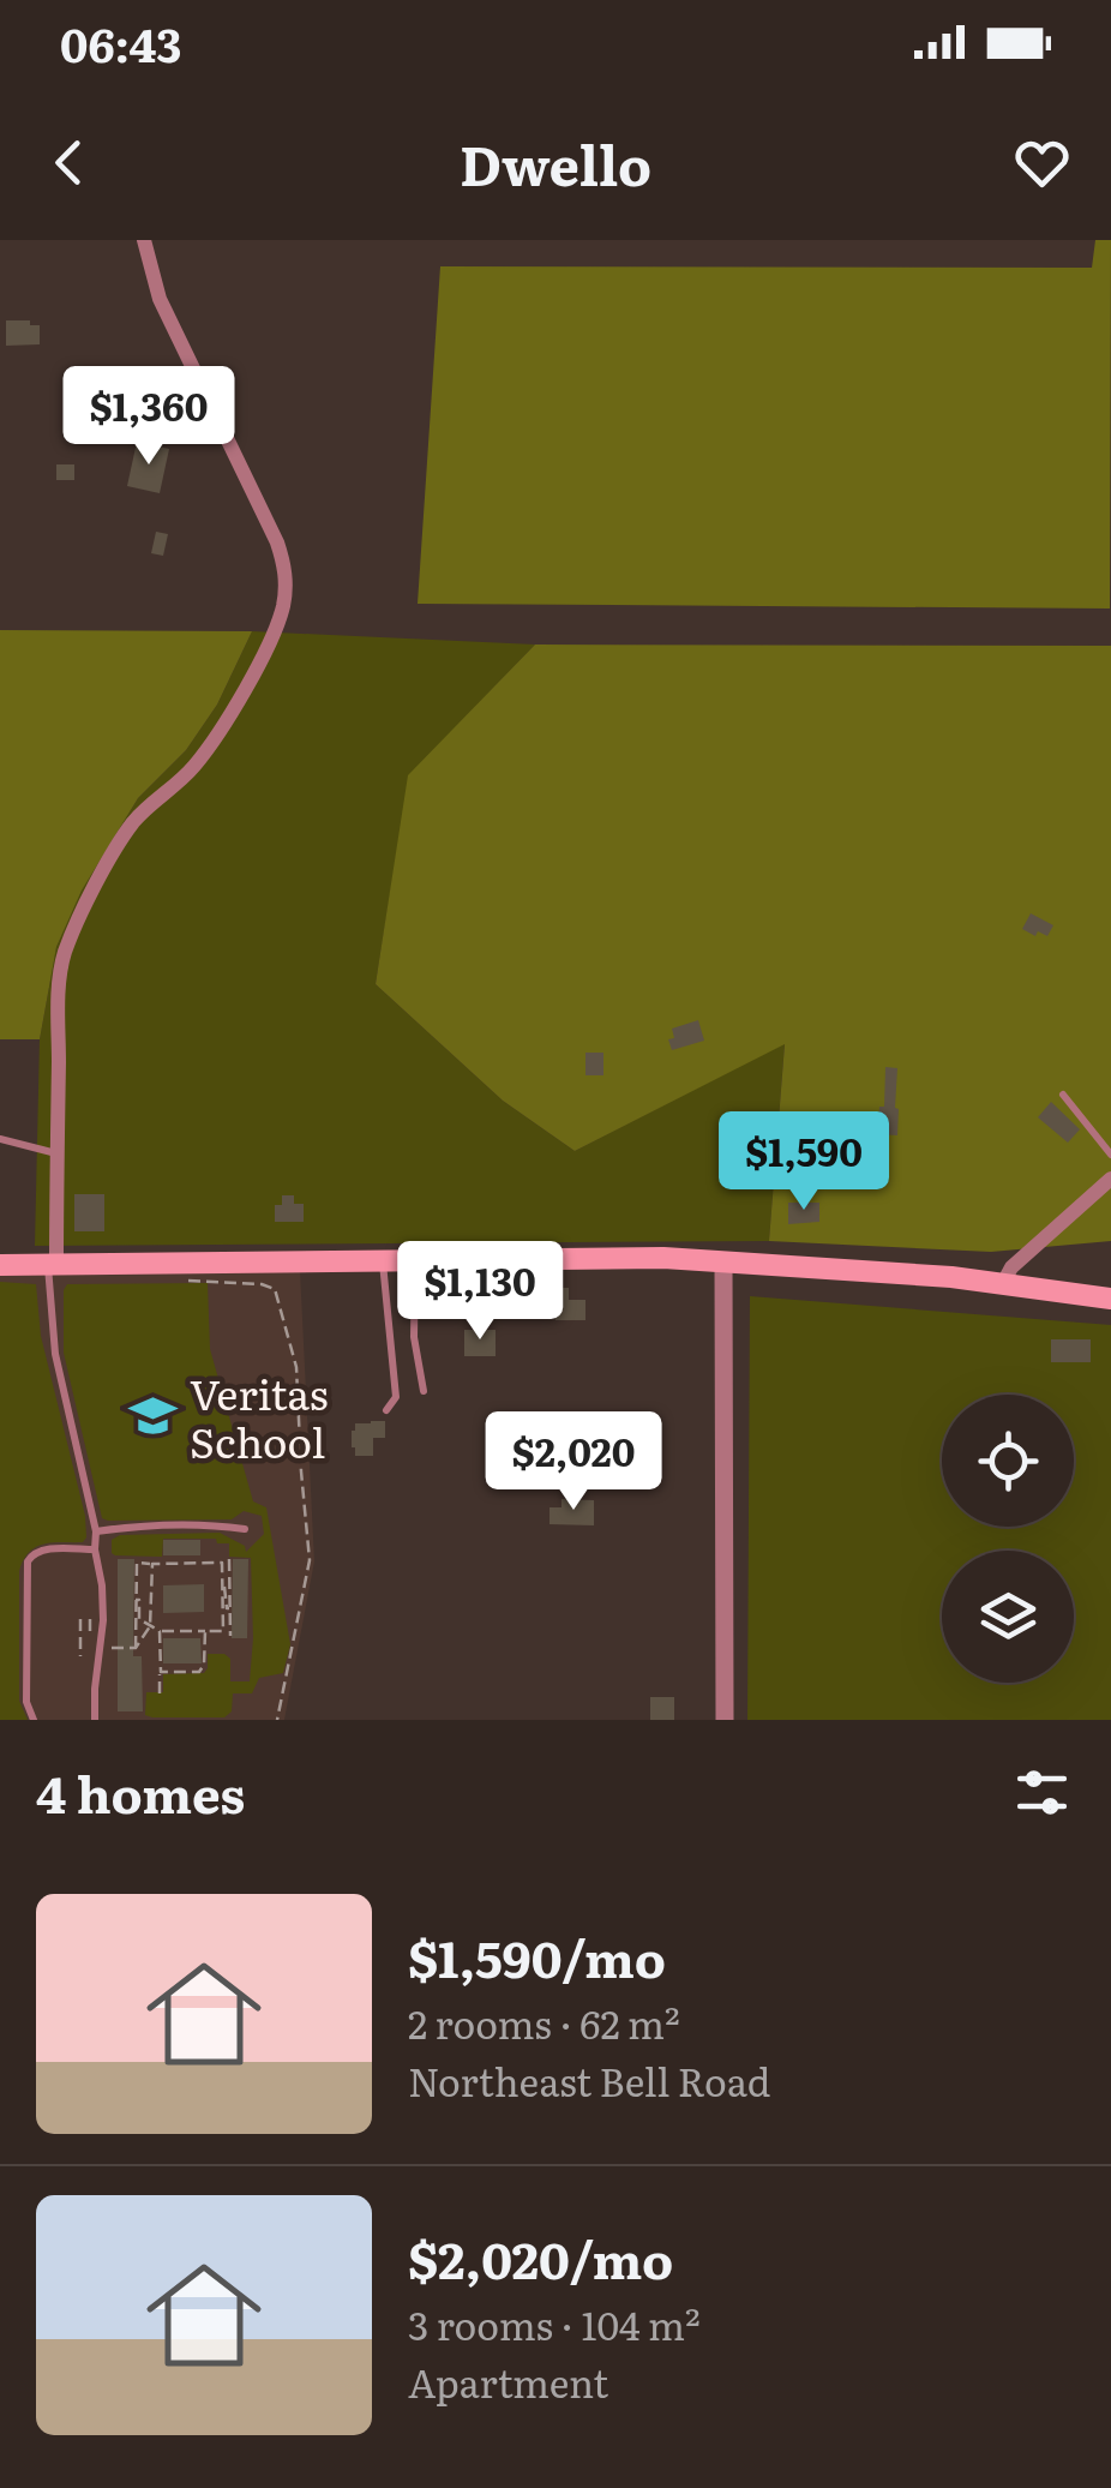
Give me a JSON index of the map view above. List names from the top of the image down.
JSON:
{
  "places": {
    "school or university": ["Veritas School"]
  },
  "page": {
    "status": "06:43",
    "header": "Dwello",
    "price": [
      "$1,360",
      "$1,590",
      "$1,130",
      "$2,020"
    ],
    "heading": "4 homes",
    "list": [
      {
        "name": "$1,590/mo",
        "note": "2 rooms · 62 m² · Northeast Bell Road"
      },
      {
        "name": "$2,020/mo",
        "note": "3 rooms · 104 m² · Apartment"
      }
    ]
  }
}
